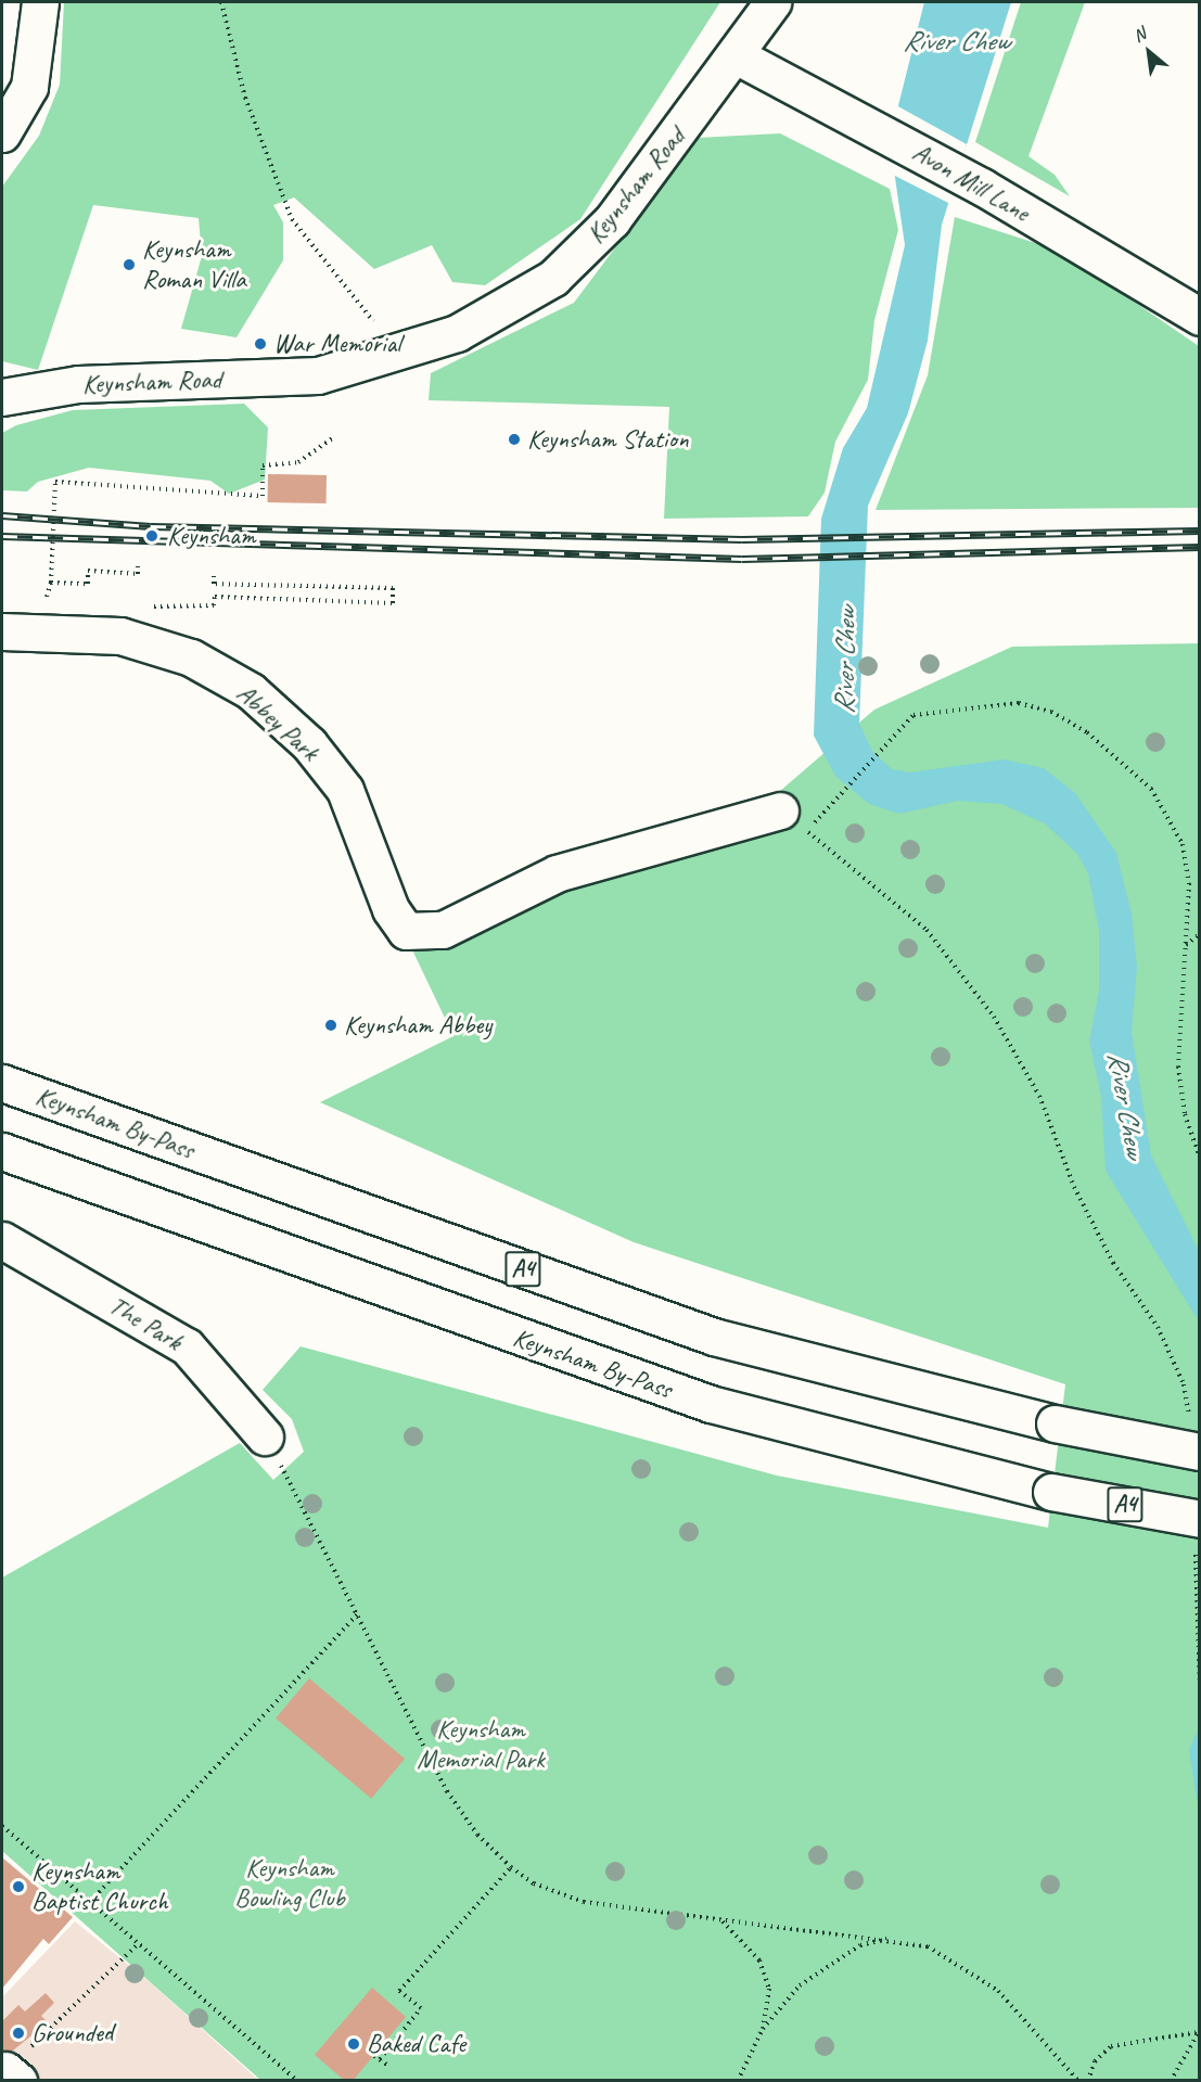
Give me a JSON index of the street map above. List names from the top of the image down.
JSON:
{
  "streets": {
    "main road": [
      "Avon Mill Lane",
      "Keynsham Road",
      "Abbey Park",
      "Keynsham By-Pass",
      "A4",
      "The Park"
    ]
  },
  "crossings": [
    ["Avon Mill Lane", "Keynsham Road"]
  ],
  "water": ["River Chew"],
  "parks": ["Keynsham Memorial Park", "Keynsham Bowling Club"],
  "places": [
    "Keynsham Roman Villa",
    "War Memorial",
    "Keynsham Station",
    "Keynsham",
    "Keynsham Abbey",
    "Keynsham Baptist Church",
    "Grounded",
    "Baked Cafe"
  ],
  "north": "top left"
}
